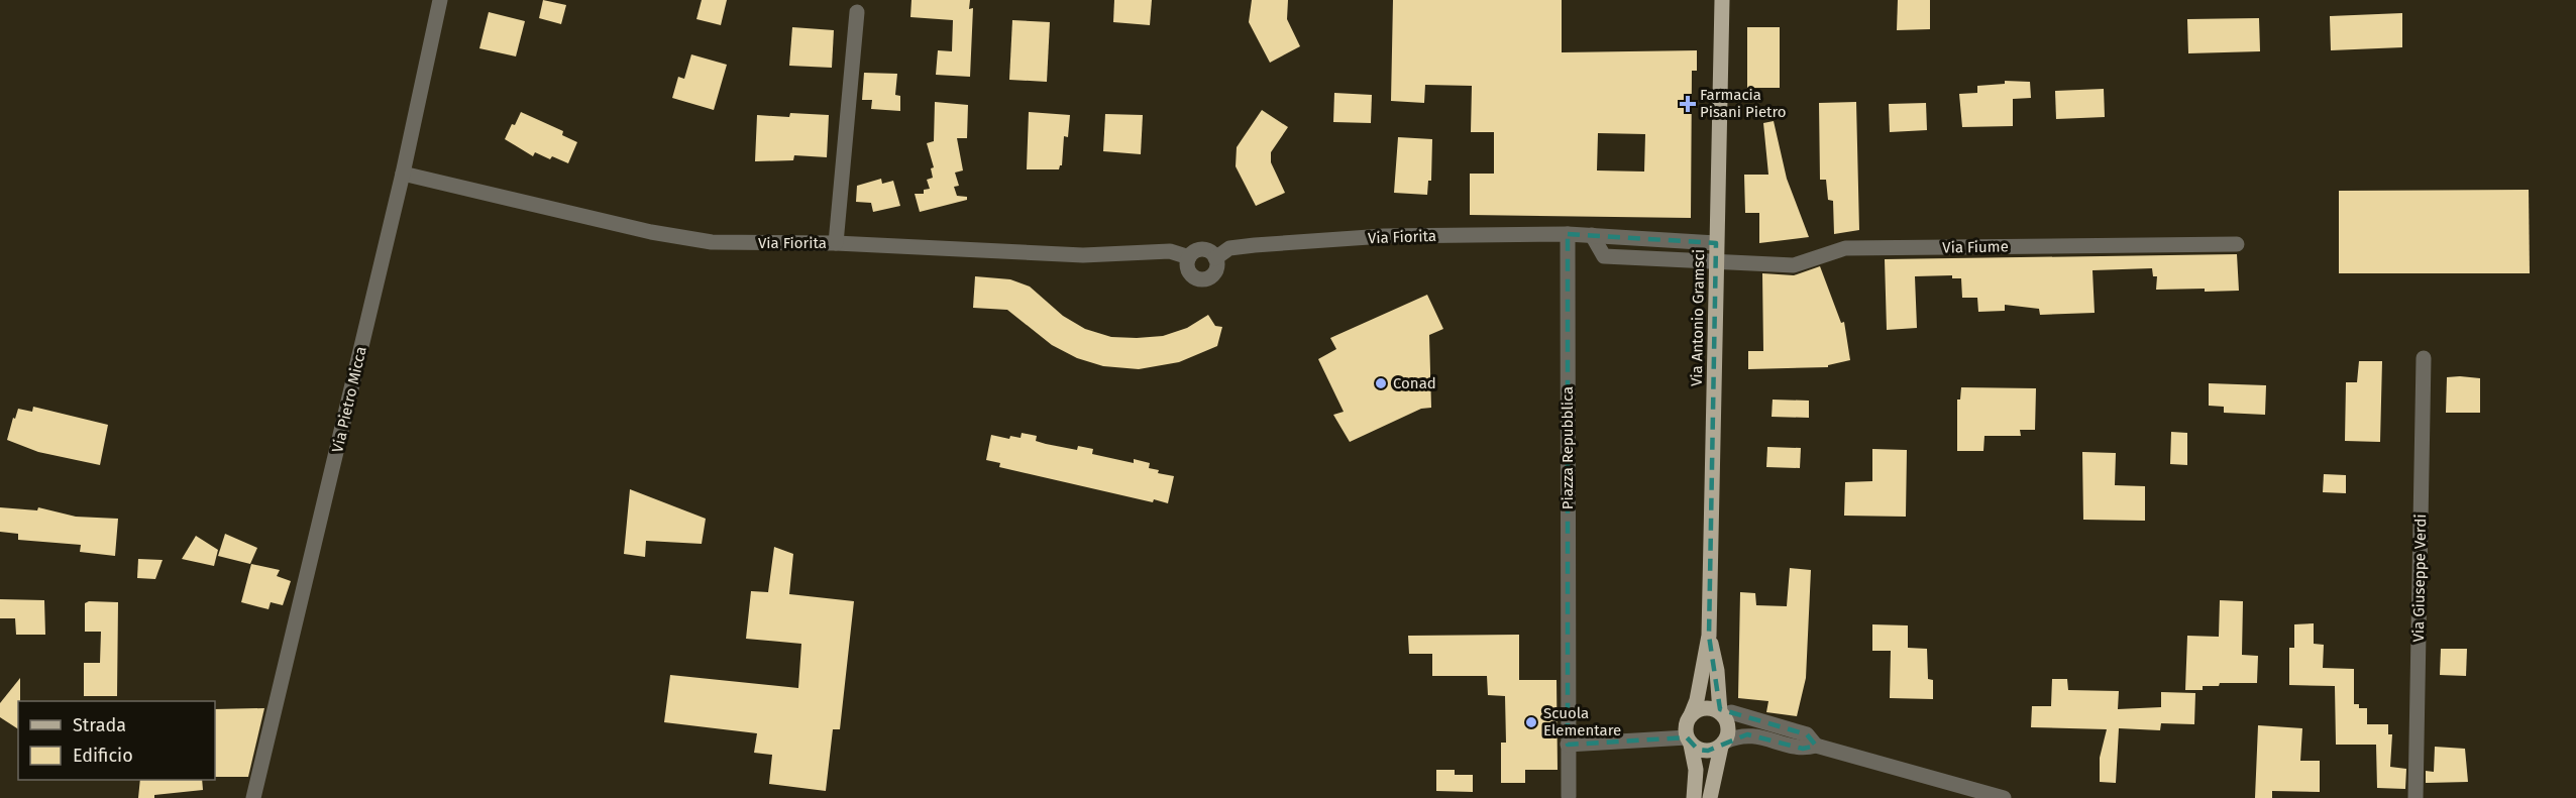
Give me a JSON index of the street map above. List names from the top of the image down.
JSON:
{
  "streets": {
    "main road": ["Via Antonio Gramsci"],
    "street": [
      "Via Fiorita",
      "Via Fiume",
      "Via Pietro Micca",
      "Piazza Repubblica",
      "Via Giuseppe Verdi"
    ]
  },
  "crossings": [
    ["Via Fiorita", "Via Antonio Gramsci"],
    ["Via Fiorita", "Via Pietro Micca"],
    ["Via Fiorita", "Piazza Repubblica"],
    ["Via Fiume", "Via Antonio Gramsci"]
  ],
  "places": {
    "health": ["Farmacia Pisani Pietro"],
    "other": ["Conad", "Scuola Elementare"]
  },
  "legend": ["Strada", "Edificio"]
}
